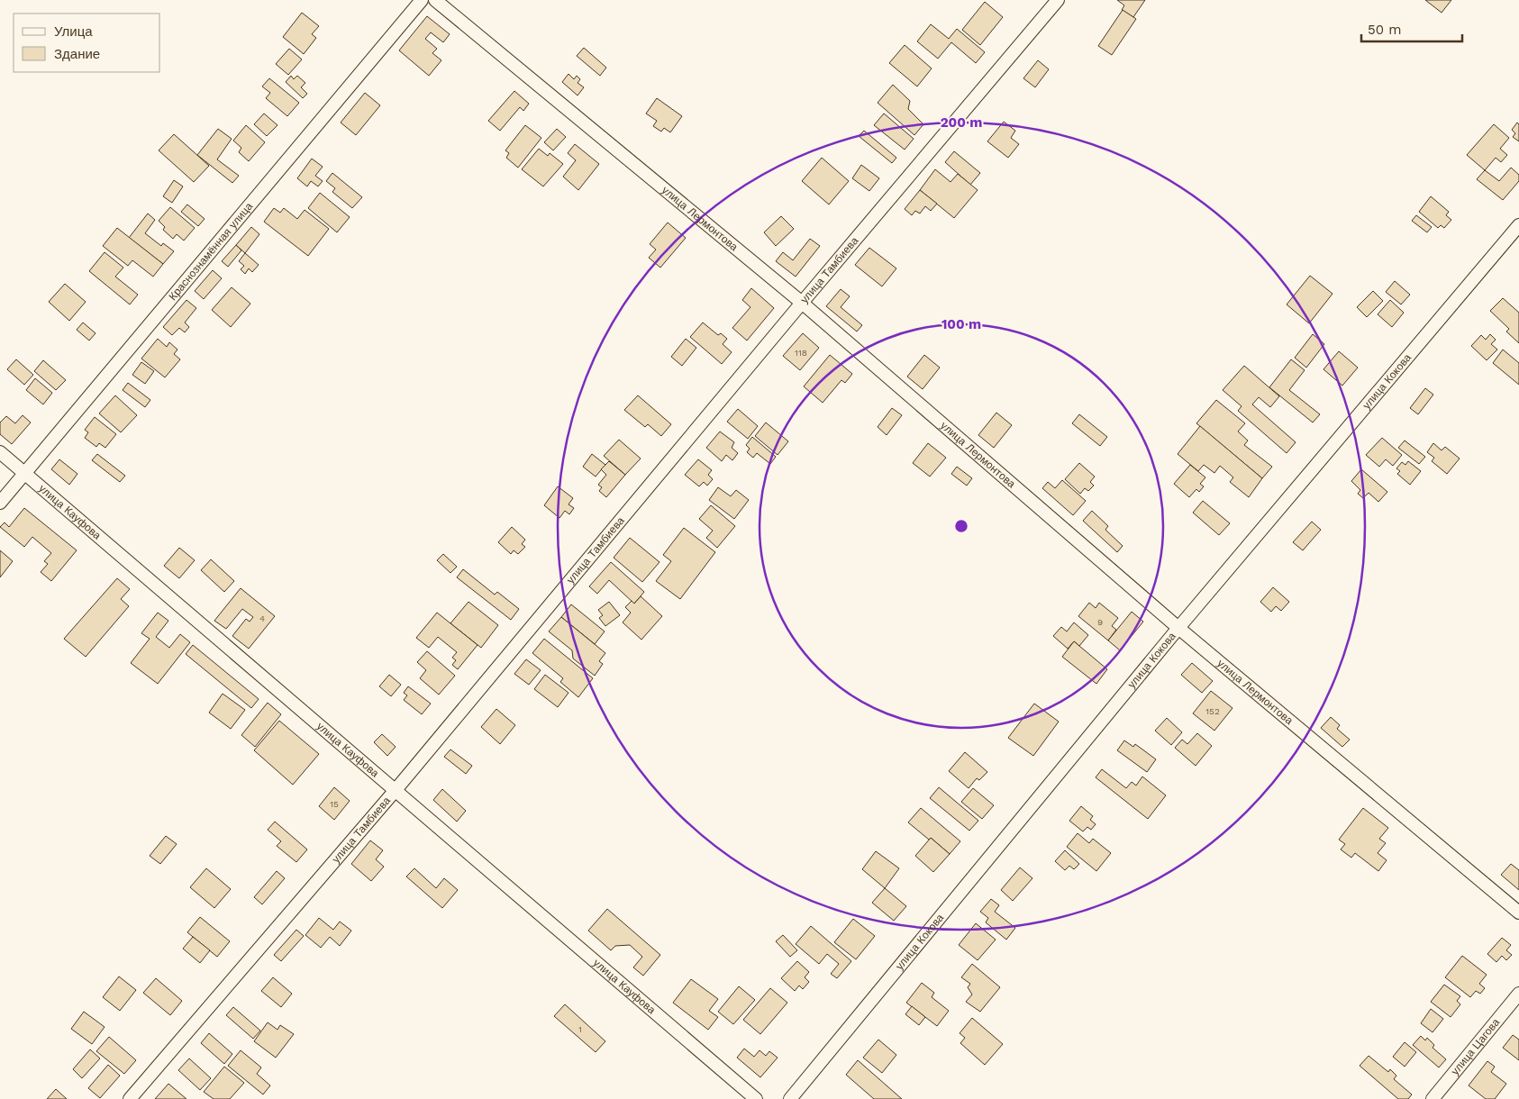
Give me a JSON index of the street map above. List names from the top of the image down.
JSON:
{
  "streets": {
    "street": [
      "улица Лермонтова",
      "Краснознамённая улица",
      "улица Тамбиева",
      "улица Кокова",
      "улица Кауфова",
      "улица Цагова"
    ]
  },
  "crossings": [
    ["улица Лермонтова", "улица Тамбиева"],
    ["улица Лермонтова", "улица Кокова"],
    ["Краснознамённая улица", "улица Кауфова"],
    ["улица Тамбиева", "улица Кауфова"]
  ],
  "house_numbers": [
    "118",
    "4",
    "9",
    "152",
    "15",
    "1"
  ],
  "legend": ["Улица", "Здание"],
  "scale_bar": "50 m",
  "rings": ["200 m", "100 m"]
}
